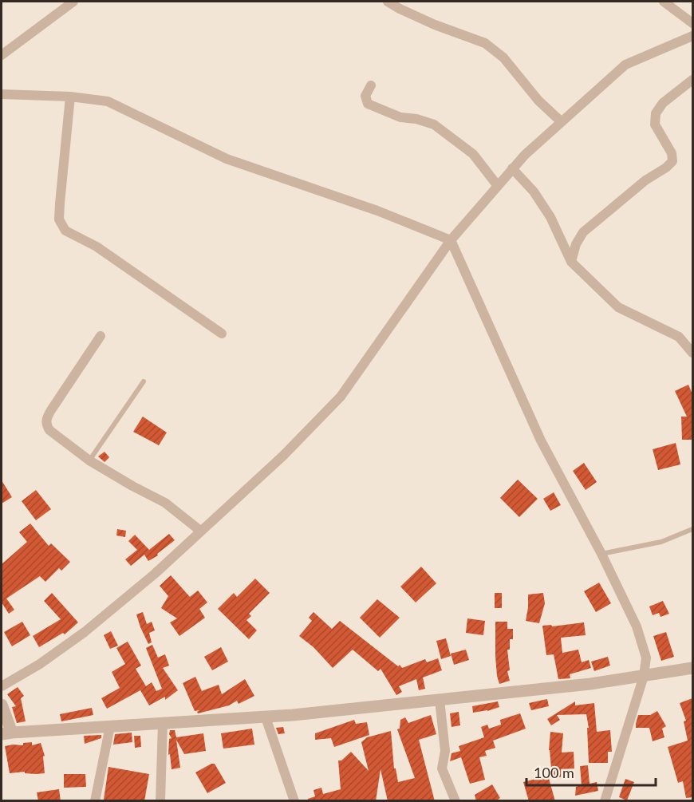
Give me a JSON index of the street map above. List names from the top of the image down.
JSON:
{
  "scale_bar": "100 m"
}
